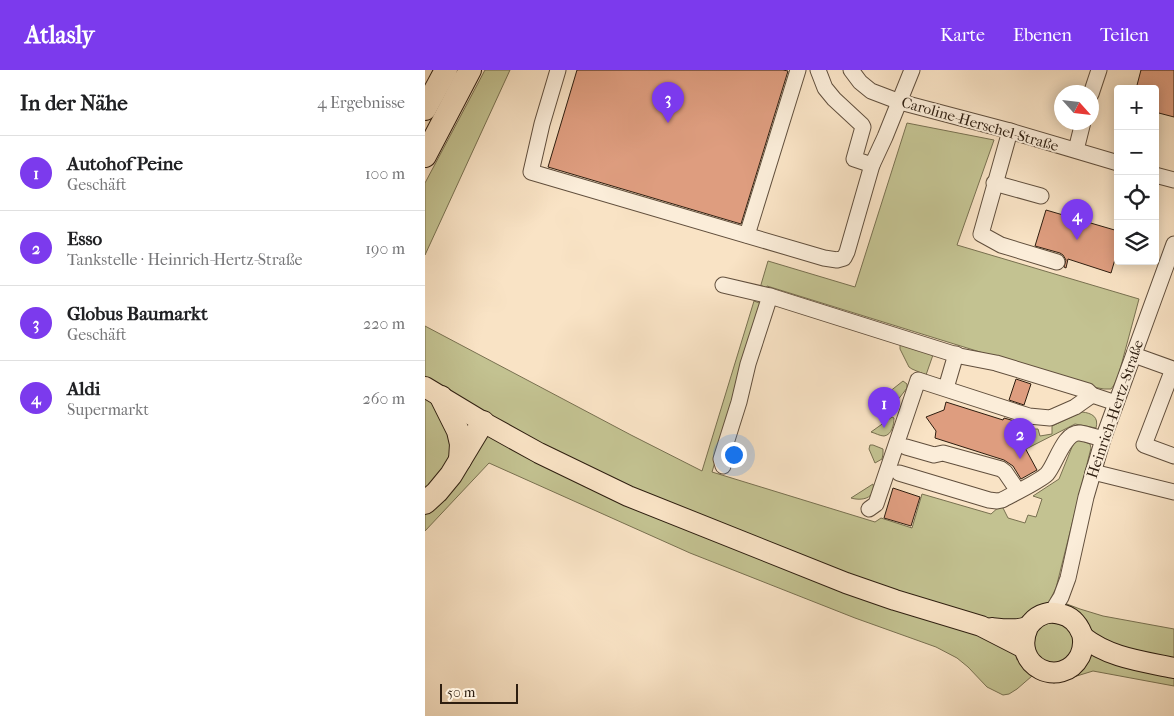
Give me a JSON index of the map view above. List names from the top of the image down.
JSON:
{
  "streets": {
    "street": ["Caroline-Herschel-Straße", "Heinrich-Hertz-Straße"]
  },
  "scale_bar": "50 m",
  "north": "bottom right",
  "page": {
    "header": "Atlasly",
    "nav": ["Karte", "Ebenen", "Teilen"],
    "heading": ["In der Nähe", "4 Ergebnisse"],
    "pins": [
      "3",
      "4",
      "1",
      "2"
    ],
    "map_buttons": ["+", "−"],
    "list": [
      {
        "mark": "1",
        "name": "Autohof Peine",
        "note": "Geschäft",
        "value": "100 m"
      },
      {
        "mark": "2",
        "name": "Esso",
        "note": "Tankstelle · Heinrich-Hertz-Straße",
        "value": "190 m"
      },
      {
        "mark": "3",
        "name": "Globus Baumarkt",
        "note": "Geschäft",
        "value": "220 m"
      },
      {
        "mark": "4",
        "name": "Aldi",
        "note": "Supermarkt",
        "value": "260 m"
      }
    ],
    "scale": "50 m"
  }
}
